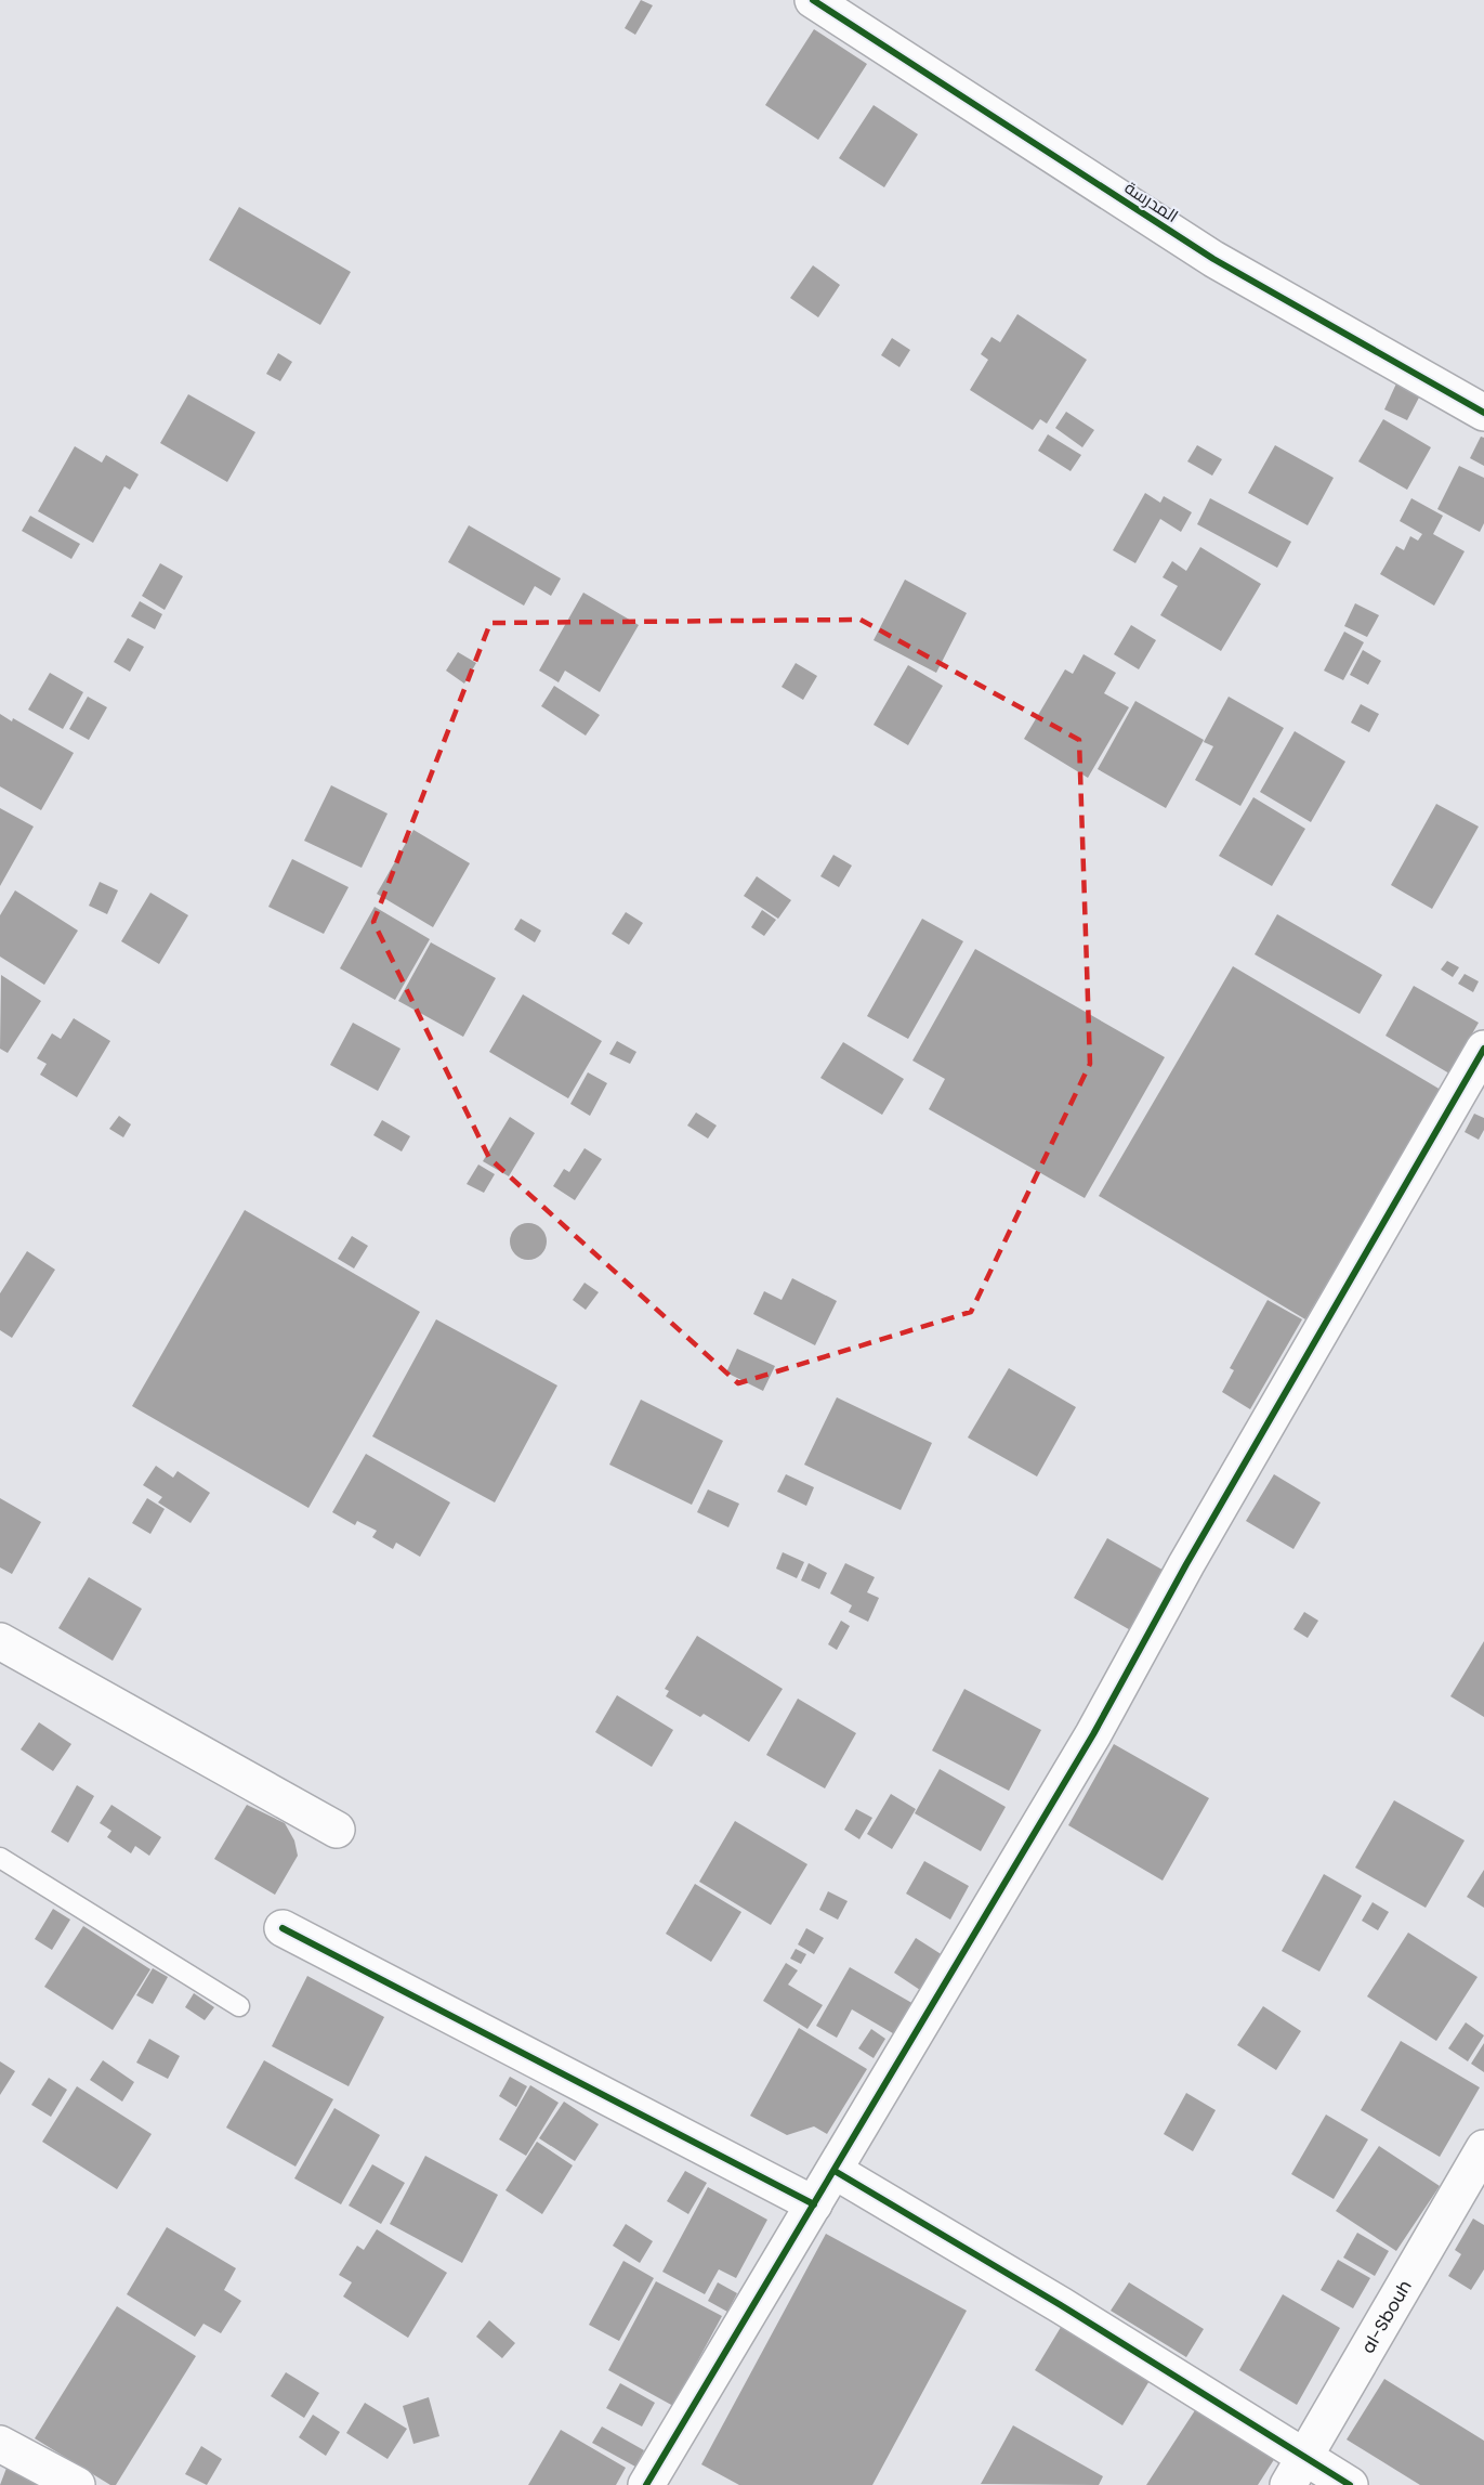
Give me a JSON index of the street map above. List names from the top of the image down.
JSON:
{
  "streets": {
    "street": ["المدرسة", "al-Sbouh"]
  }
}
